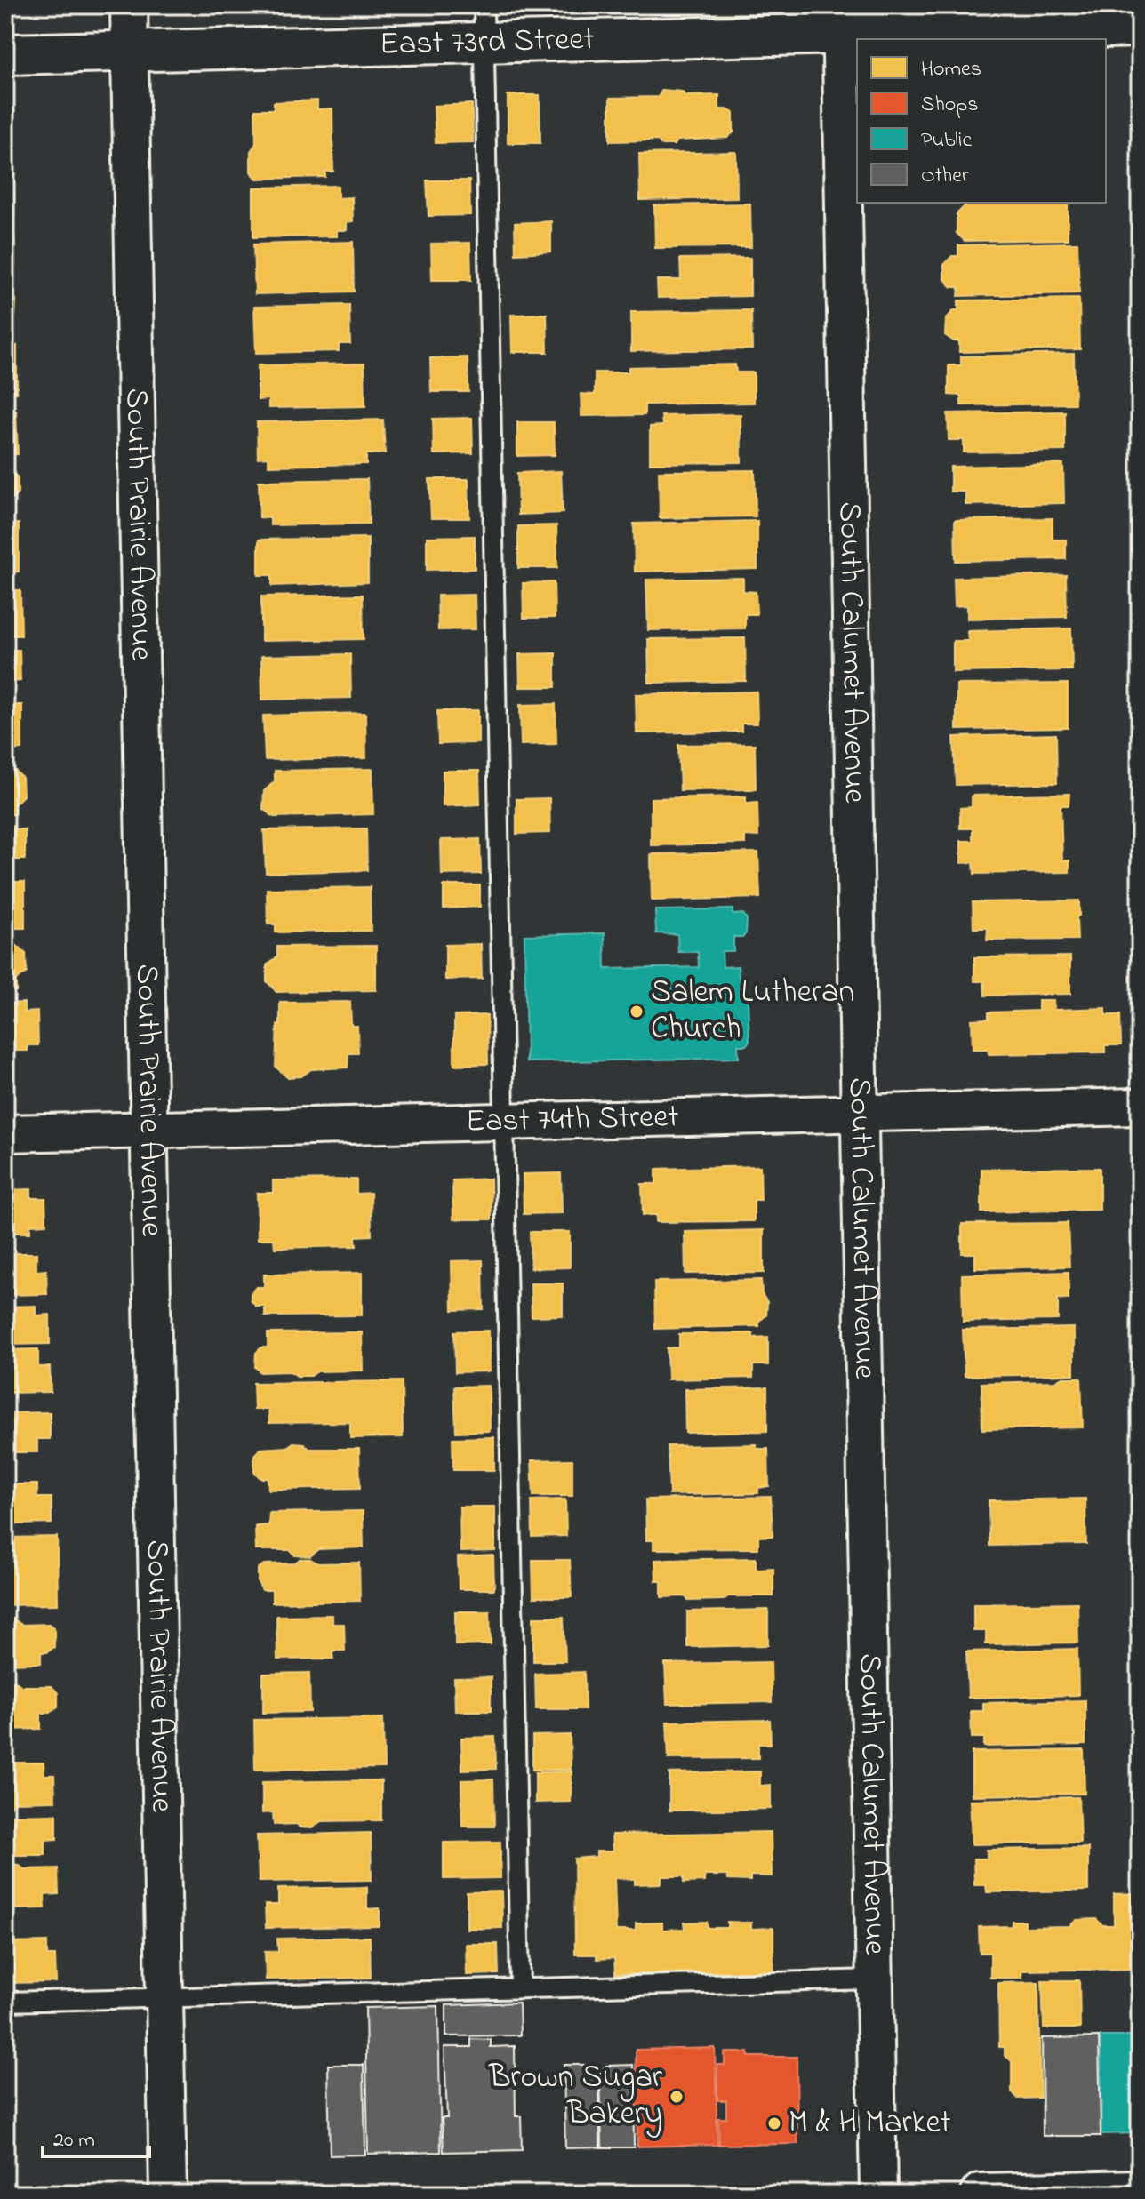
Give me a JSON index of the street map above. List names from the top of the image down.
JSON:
{
  "streets": {
    "street": [
      "East 73rd Street",
      "South Prairie Avenue",
      "South Calumet Avenue",
      "East 74th Street"
    ]
  },
  "crossings": [
    ["East 73rd Street", "South Prairie Avenue"],
    ["East 73rd Street", "South Calumet Avenue"],
    ["South Prairie Avenue", "East 74th Street"],
    ["South Calumet Avenue", "East 74th Street"]
  ],
  "places": ["Salem Lutheran Church", "Brown Sugar Bakery", "M & H Market"],
  "legend": [
    "Homes",
    "Shops",
    "Public",
    "Other"
  ],
  "scale_bar": "20 m"
}
